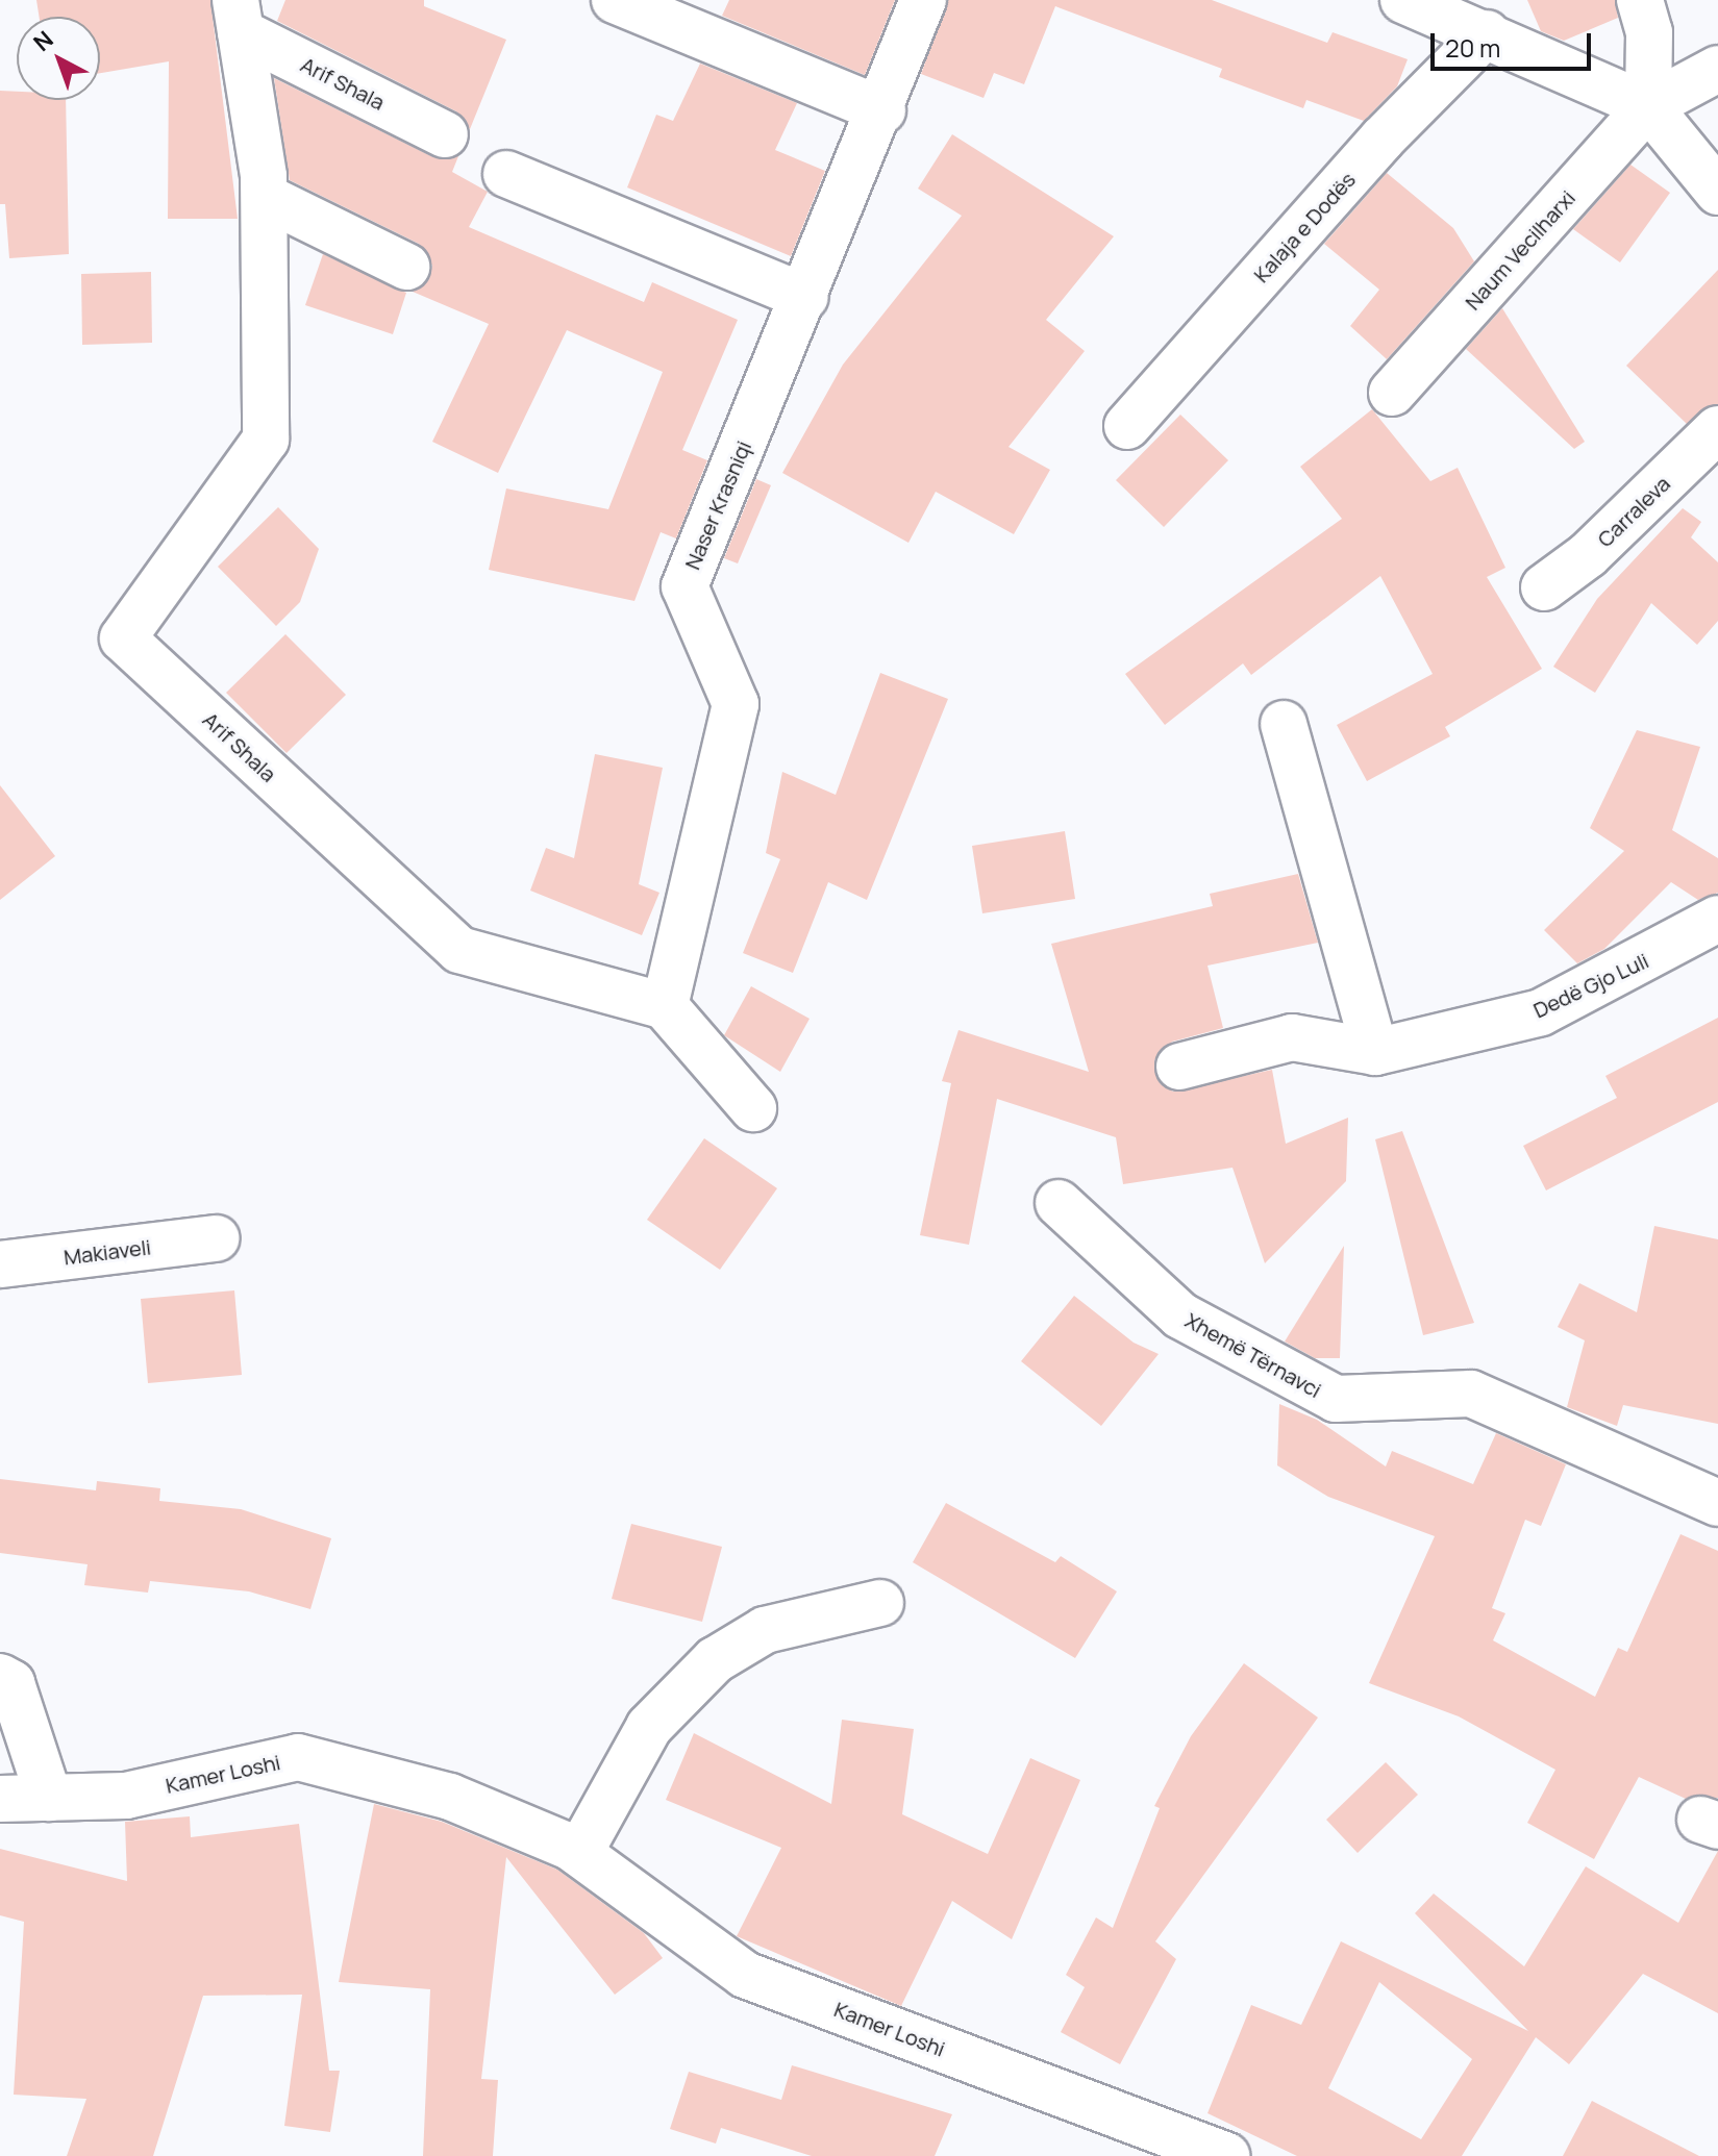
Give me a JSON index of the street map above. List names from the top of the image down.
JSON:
{
  "streets": {
    "street": [
      "Arif Shala",
      "Kalaja e Dodës",
      "Naum Vecilharxi",
      "Naser Krasniqi",
      "Carraleva",
      "Dedë Gjo Luli",
      "Makiaveli",
      "Xhemë Tërnavci",
      "Kamer Loshi"
    ]
  },
  "crossings": [
    ["Arif Shala", "Naser Krasniqi"]
  ],
  "scale_bar": "20 m",
  "north": "top left"
}
